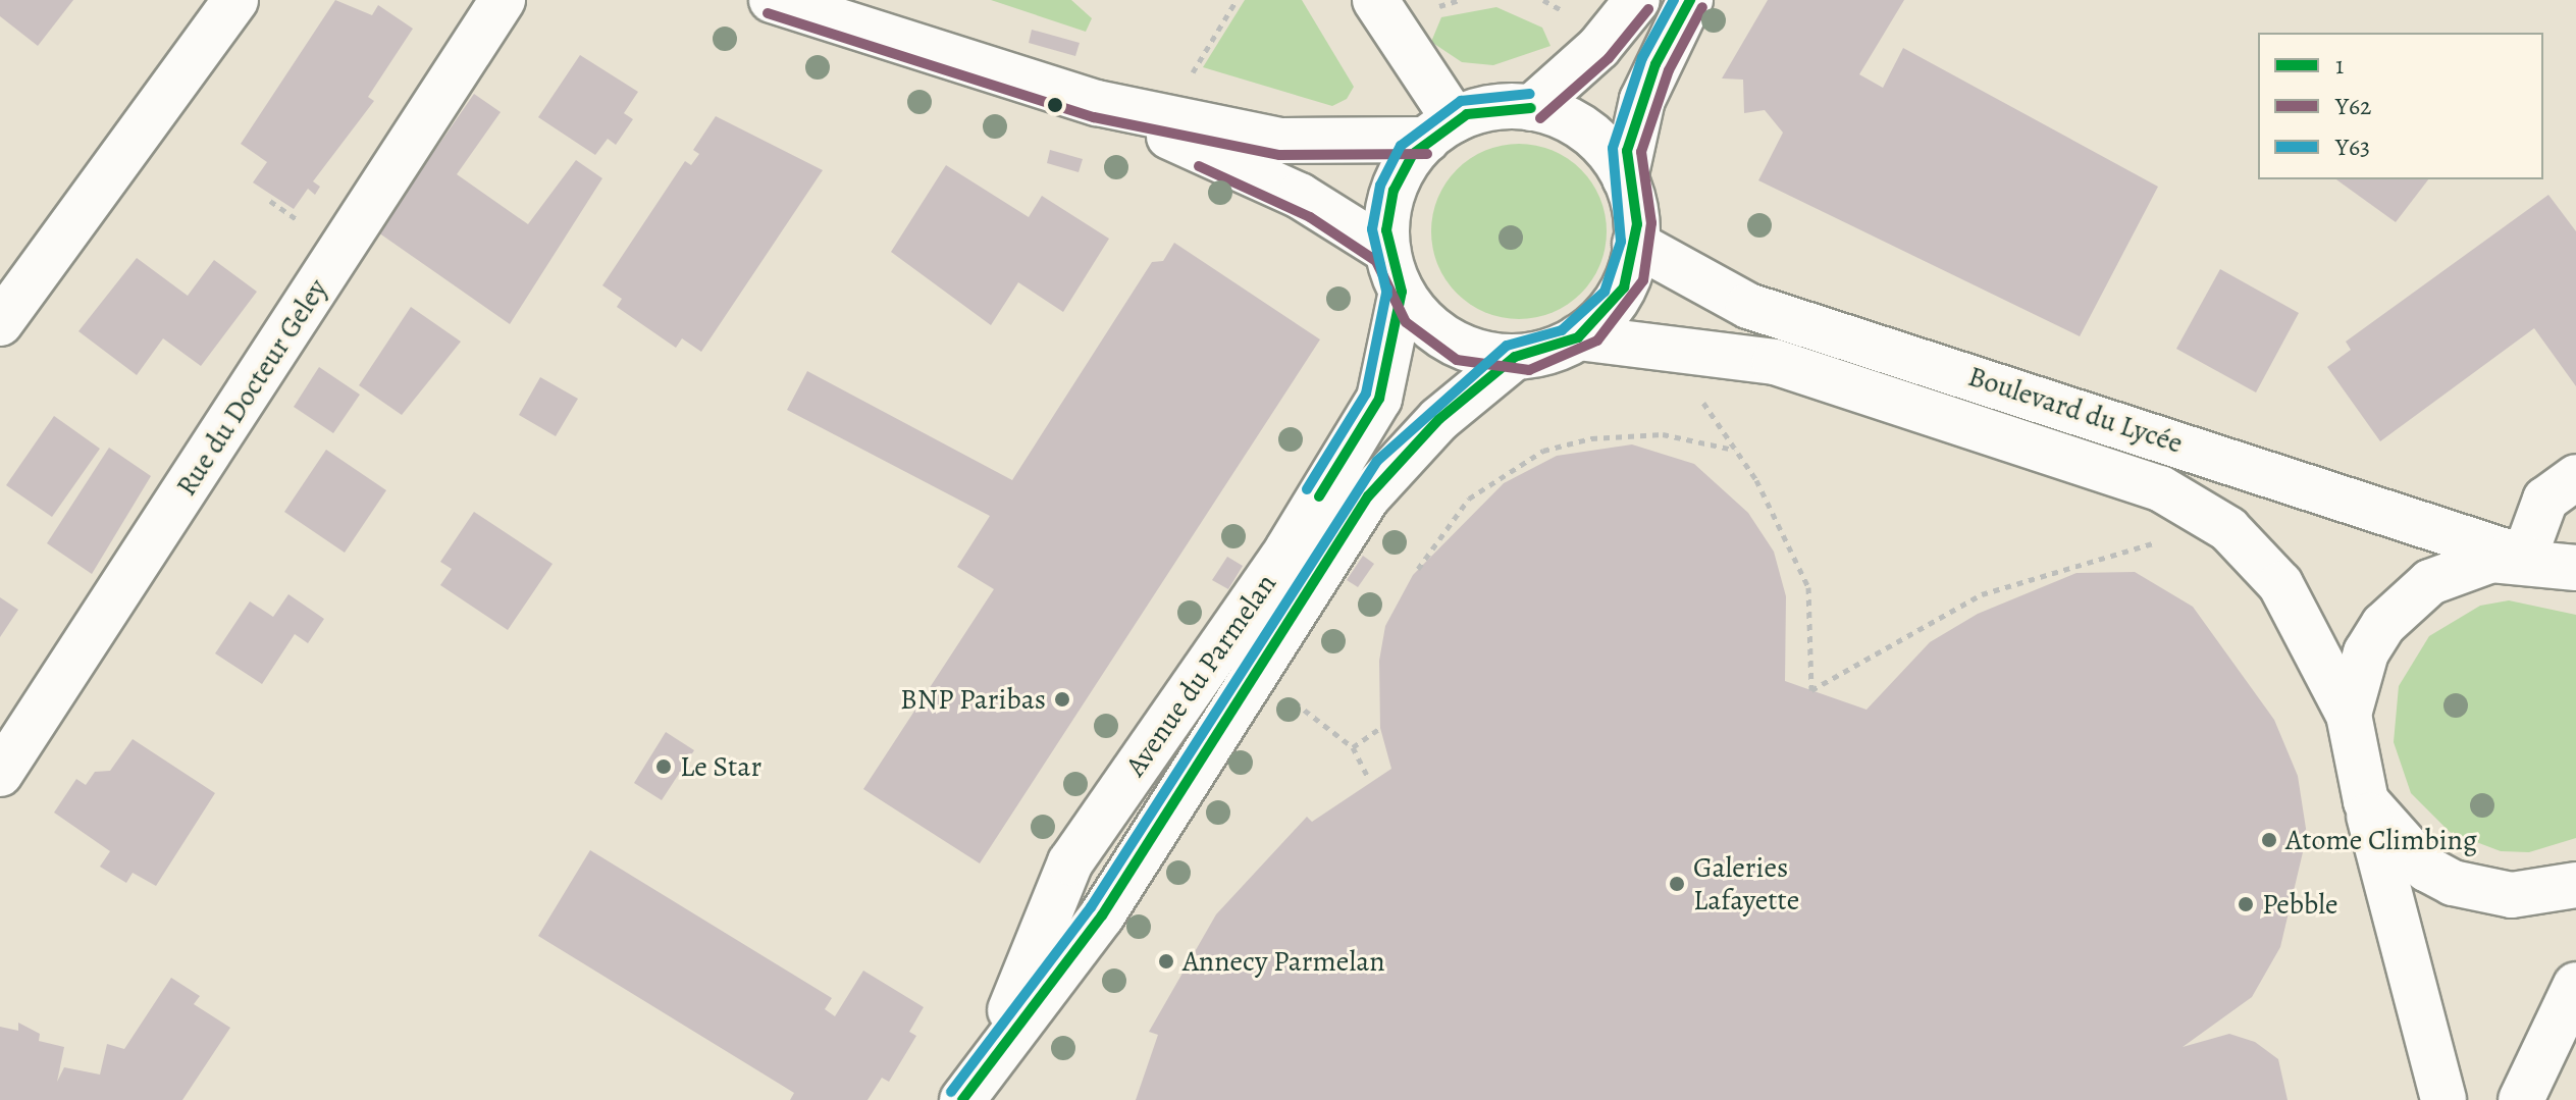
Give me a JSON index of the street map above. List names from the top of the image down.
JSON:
{
  "streets": {
    "main road": ["Rue du Docteur Geley", "Boulevard du Lycée", "Avenue du Parmelan"]
  },
  "crossings": [
    ["Boulevard du Lycée", "Avenue du Parmelan"]
  ],
  "places": [
    "BNP Paribas",
    "Le Star",
    "Atome Climbing",
    "Galeries Lafayette",
    "Pebble",
    "Annecy Parmelan"
  ],
  "lines": ["transit line 1", "transit line Y63", "transit line Y62"],
  "legend": ["1", "Y62", "Y63"]
}
